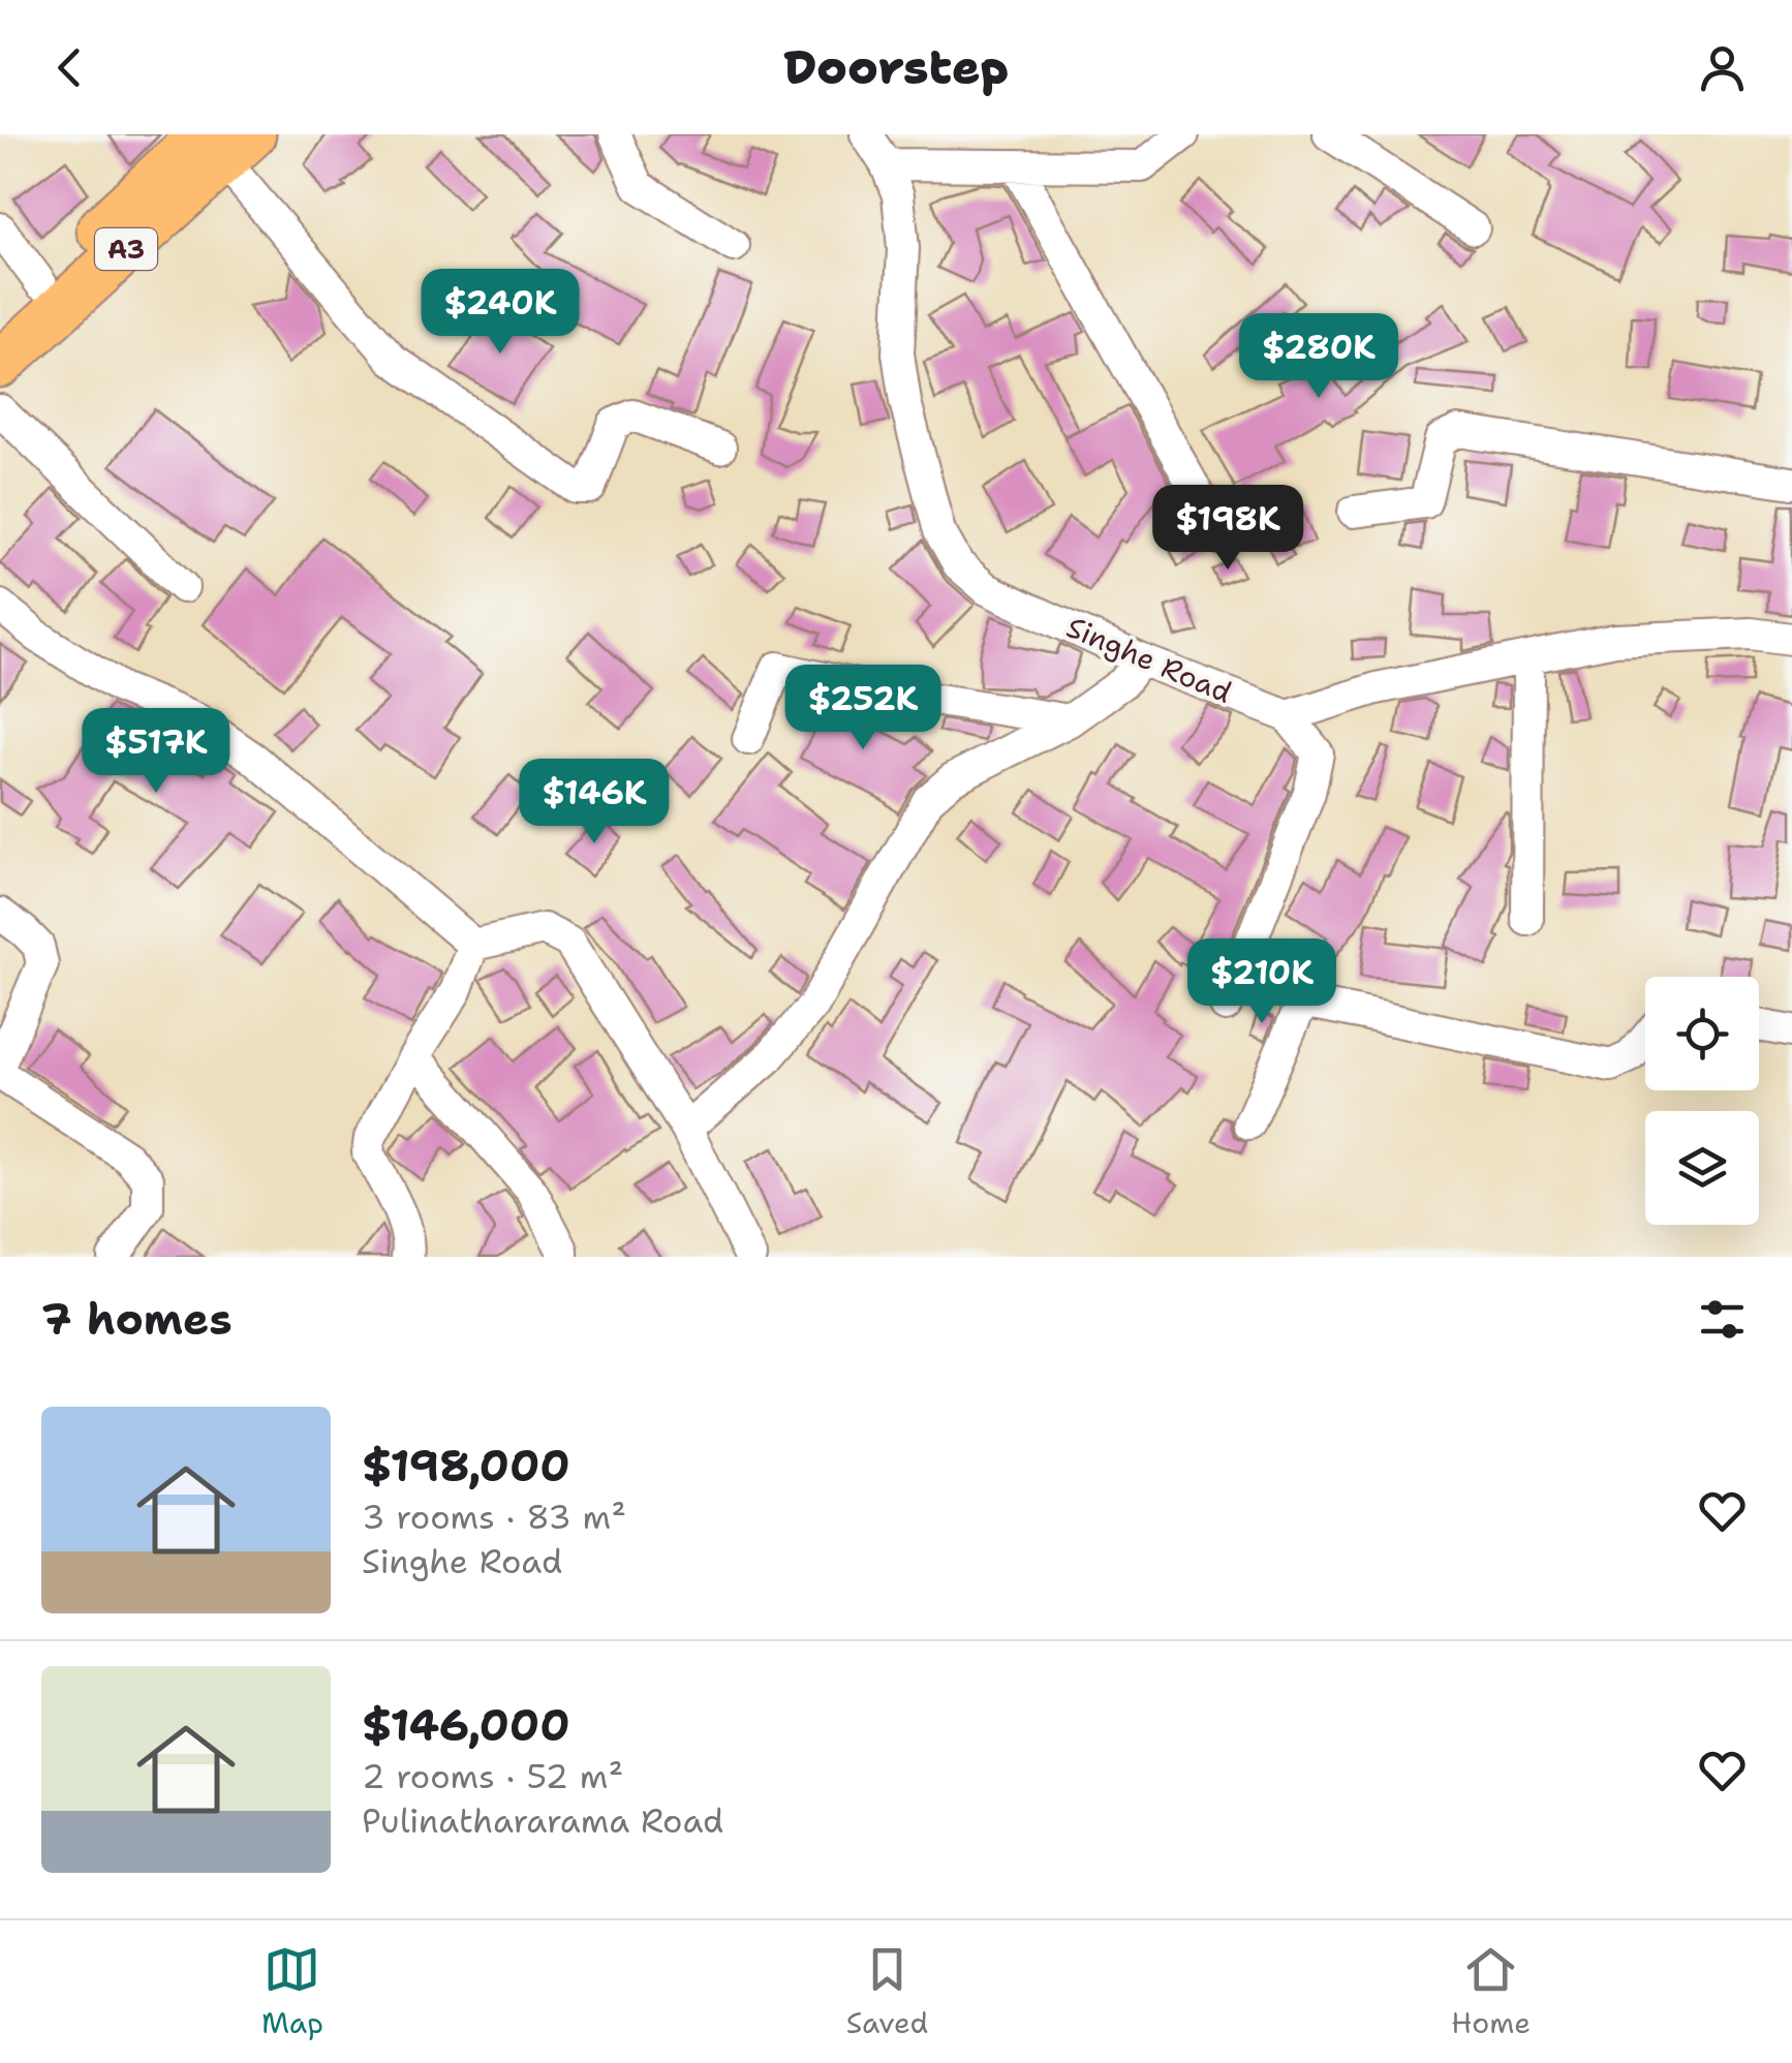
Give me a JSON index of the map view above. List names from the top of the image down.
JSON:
{
  "streets": {
    "highway": ["A3"],
    "street": ["Singhe Road"]
  },
  "page": {
    "header": "Doorstep",
    "price": [
      "$240K",
      "$280K",
      "$198K",
      "$252K",
      "$517K",
      "$146K",
      "$210K"
    ],
    "heading": "7 homes",
    "list": [
      {
        "name": "$198,000",
        "note": "3 rooms · 83 m² · Singhe Road"
      },
      {
        "name": "$146,000",
        "note": "2 rooms · 52 m² · Pulinathararama Road"
      }
    ],
    "tabs": ["Map", "Saved", "Home"]
  }
}
